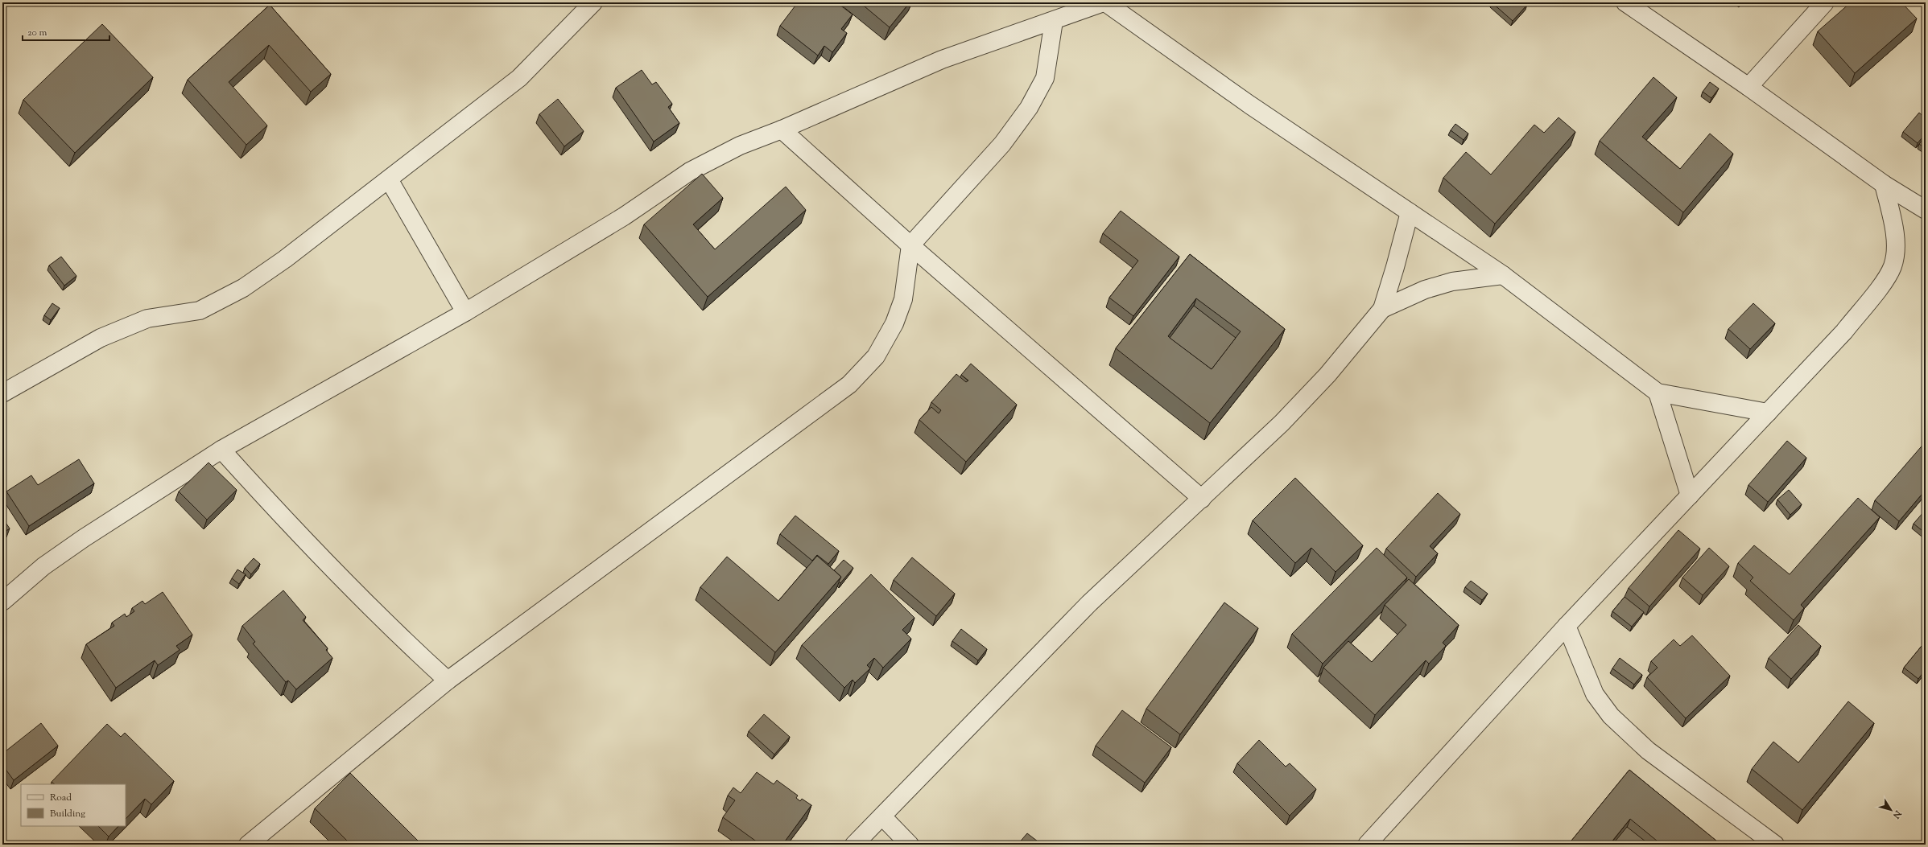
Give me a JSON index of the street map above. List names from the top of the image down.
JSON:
{
  "legend": ["Road", "Building"],
  "scale_bar": "20 m",
  "north": "bottom right"
}
